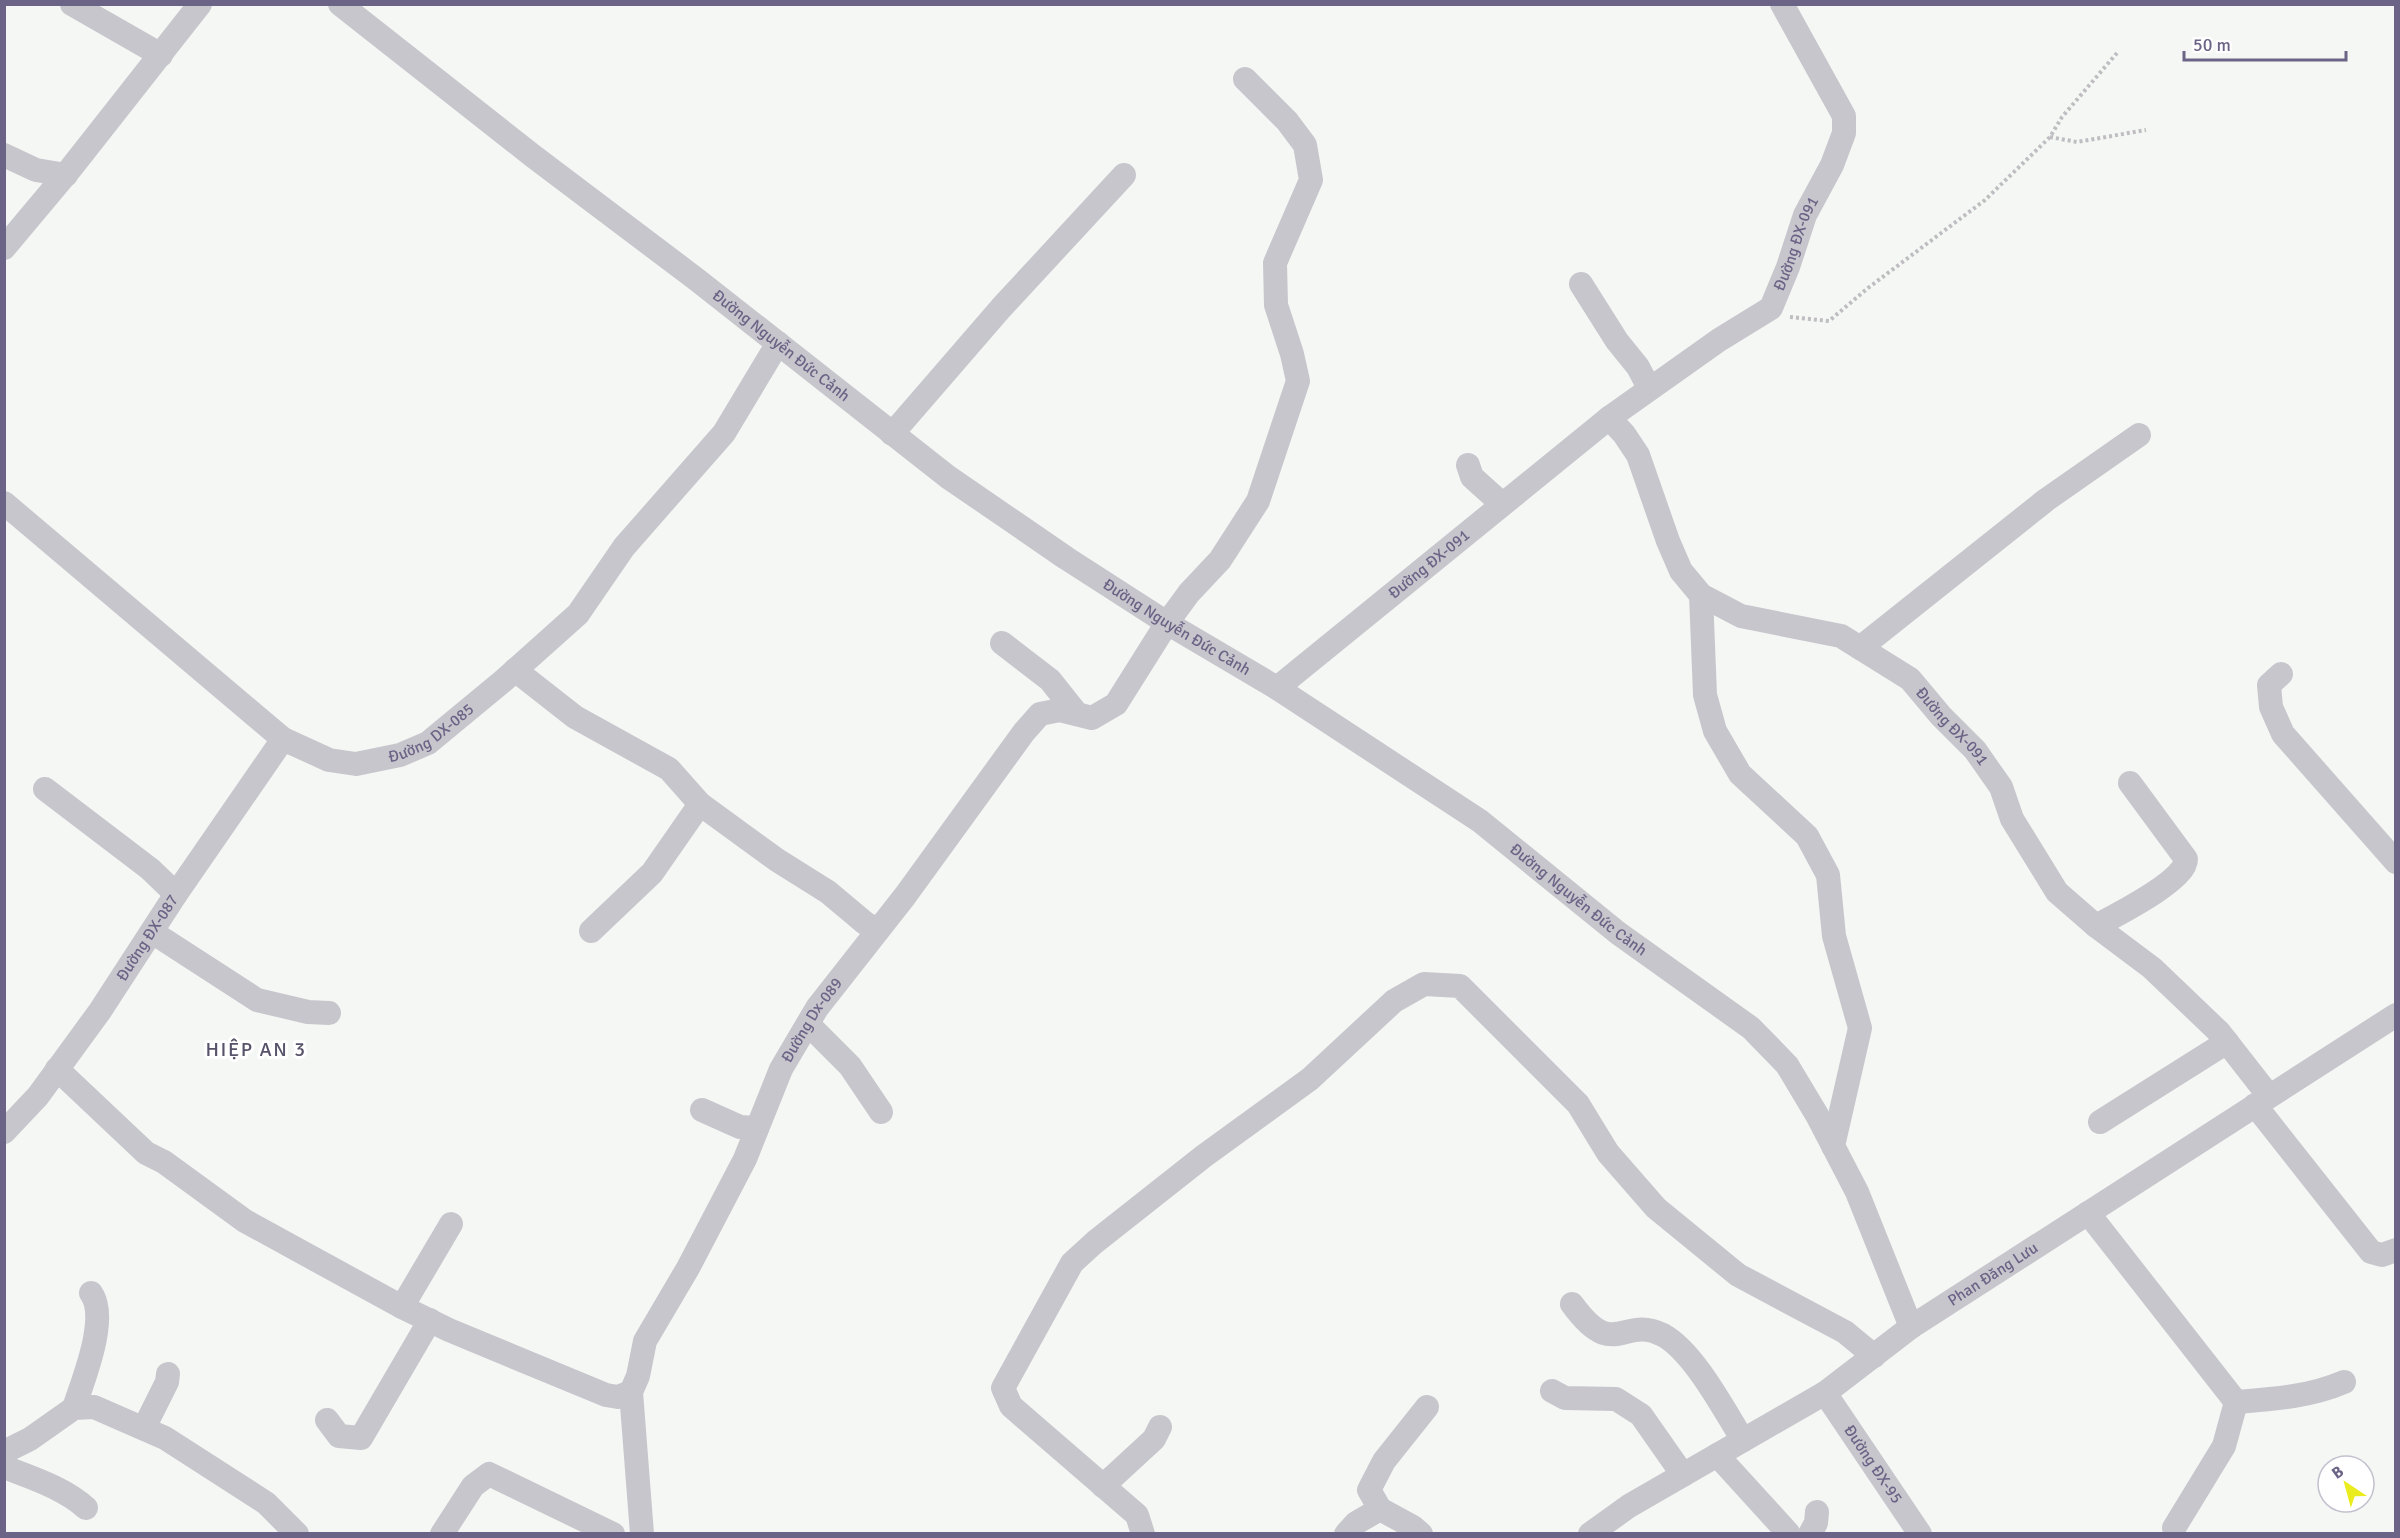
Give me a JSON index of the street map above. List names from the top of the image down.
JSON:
{
  "streets": {
    "street": [
      "Đường ĐX-091",
      "Đường Nguyễn Đức Cảnh",
      "Đường DX-085",
      "Đường ĐX-087",
      "Đường Dx-089",
      "Phan Đăng Lưu",
      "Đường ĐX-95"
    ]
  },
  "crossings": [
    ["Đường ĐX-091", "Đường Nguyễn Đức Cảnh"],
    ["Đường ĐX-091", "Phan Đăng Lưu"],
    ["Đường Nguyễn Đức Cảnh", "Đường DX-085"],
    ["Đường Nguyễn Đức Cảnh", "Đường Dx-089"],
    ["Đường Nguyễn Đức Cảnh", "Phan Đăng Lưu"],
    ["Đường DX-085", "Đường ĐX-087"],
    ["Phan Đăng Lưu", "Đường ĐX-95"]
  ],
  "districts": ["HIỆP AN 3"],
  "scale_bar": "50 m",
  "north": "top left"
}
